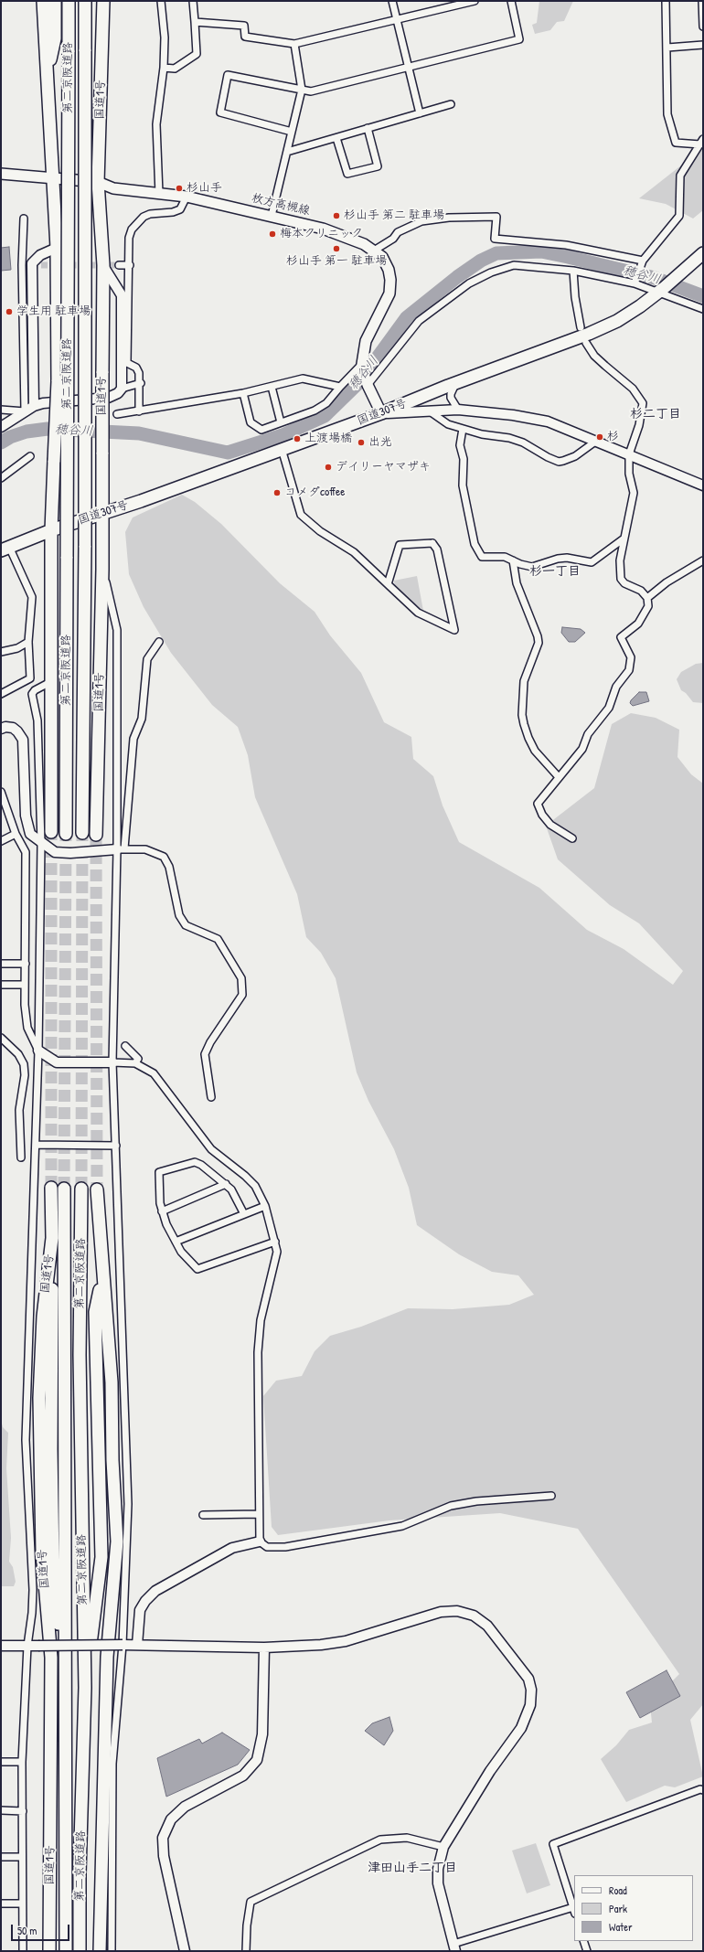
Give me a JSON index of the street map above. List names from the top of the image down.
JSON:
{
  "streets": {
    "highway": ["第二京阪道路", "国道1号", "国道307号"],
    "main road": ["枚方高槻線"]
  },
  "crossings": [
    ["国道1号", "枚方高槻線"],
    ["国道1号", "国道307号"],
    ["枚方高槻線", "国道307号"]
  ],
  "districts": ["杉二丁目", "杉一丁目", "津田山手二丁目"],
  "water": ["穂谷川"],
  "places": [
    "杉山手",
    "杉山手 第二 駐車場",
    "梅本クリニック",
    "杉山手 第一 駐車場",
    "学生用 駐車場",
    "杉",
    "上渡場橋",
    "出光",
    "デイリーヤマザキ",
    "コメダcoffee"
  ],
  "legend": ["Road", "Park", "Water"],
  "scale_bar": "50 m"
}
